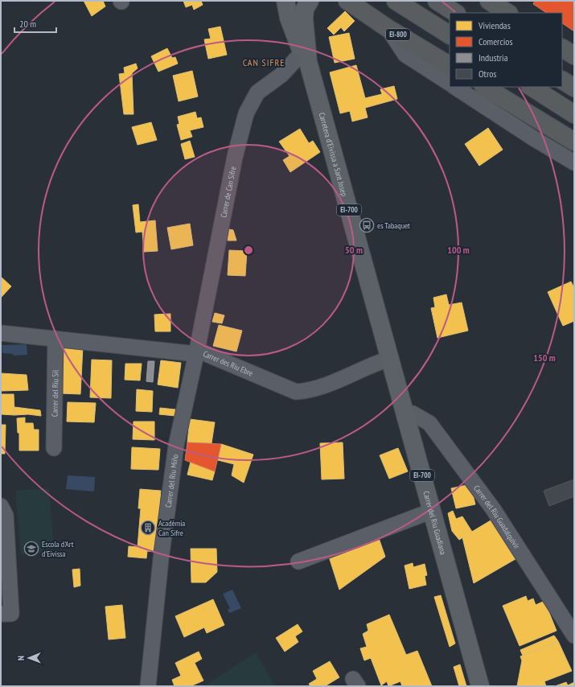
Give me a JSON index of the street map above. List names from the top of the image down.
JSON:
{
  "streets": {
    "highway": ["EI-800"],
    "main road": ["Carretera d'Eivissa a Sant Josep", "EI-700", "Carrer del Riu Guadiana"],
    "street": [
      "Carrer de Can Sifre",
      "Carrer des Riu Ebre",
      "Carrer del Riu Sil",
      "Carrer del Riu Miño",
      "Carrer del Riu Guadalquivir"
    ]
  },
  "crossings": [
    ["Carretera d'Eivissa a Sant Josep", "Carrer de Can Sifre"],
    ["Carretera d'Eivissa a Sant Josep", "Carrer des Riu Ebre"],
    ["Carretera d'Eivissa a Sant Josep", "Carrer del Riu Guadiana"],
    ["Carrer de Can Sifre", "Carrer des Riu Ebre"],
    ["Carrer de Can Sifre", "Carrer del Riu Miño"],
    ["Carrer des Riu Ebre", "Carrer del Riu Sil"],
    ["Carrer des Riu Ebre", "Carrer del Riu Miño"],
    ["Carrer des Riu Ebre", "Carrer del Riu Guadiana"],
    ["Carrer del Riu Guadalquivir", "Carrer del Riu Guadiana"]
  ],
  "districts": ["CAN SIFRE"],
  "places": {
    "bus stop": ["es Tabaquet"],
    "building": ["Acadèmia Can Sifre"],
    "school or university": ["Escola d'Art d'Eivissa"]
  },
  "legend": [
    "Viviendas",
    "Comercios",
    "Industria",
    "Otros"
  ],
  "scale_bar": "20 m",
  "north": "left",
  "rings": ["50 m", "100 m", "150 m"]
}
